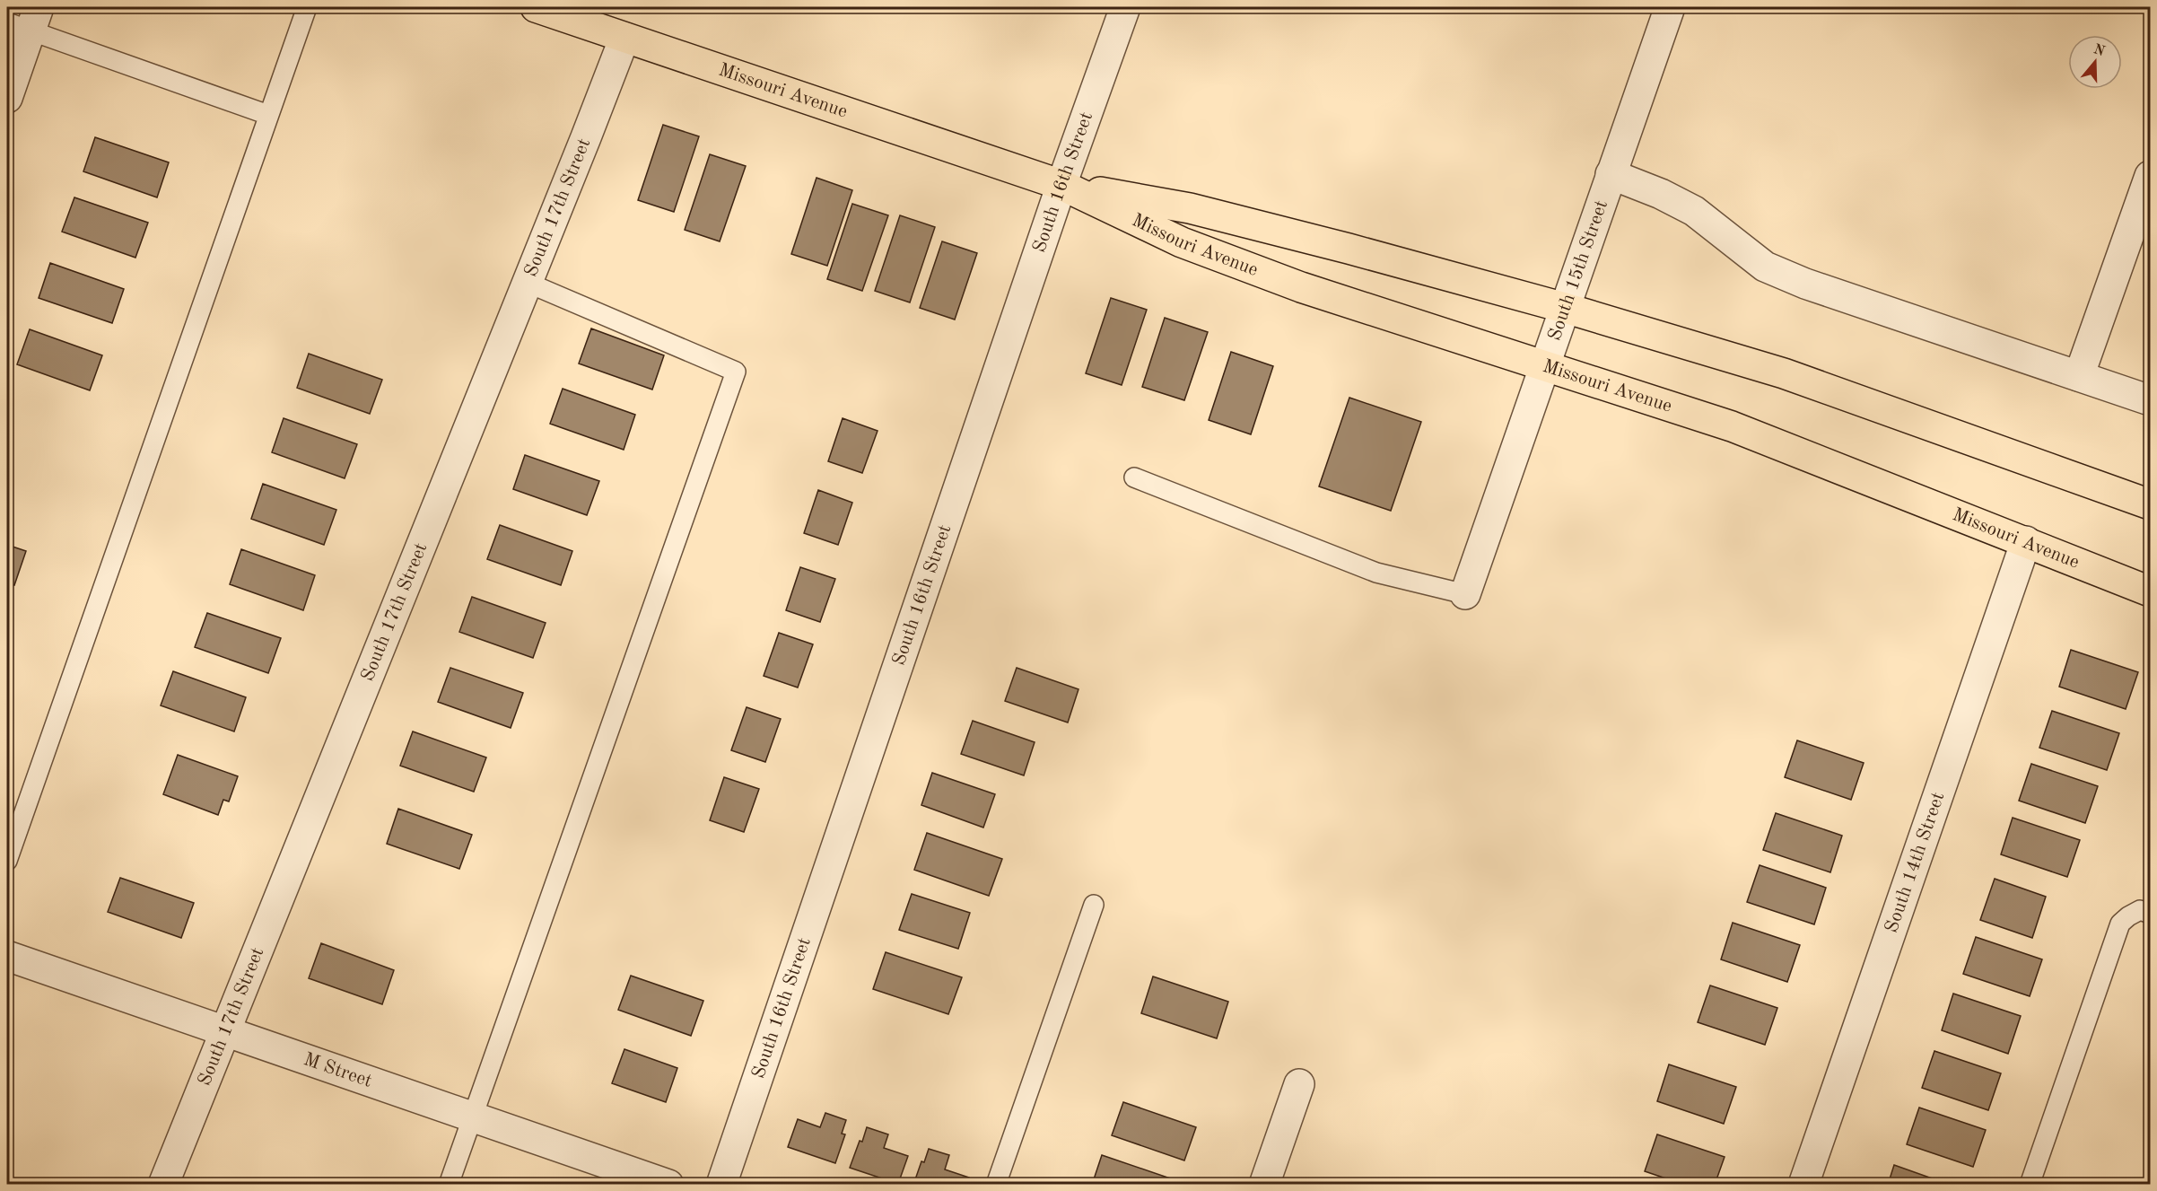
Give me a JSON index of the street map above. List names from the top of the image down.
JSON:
{
  "streets": {
    "main road": ["Missouri Avenue"],
    "street": [
      "South 16th Street",
      "South 17th Street",
      "South 15th Street",
      "South 14th Street",
      "M Street"
    ]
  },
  "crossings": [
    ["Missouri Avenue", "South 16th Street"],
    ["Missouri Avenue", "South 17th Street"],
    ["Missouri Avenue", "South 15th Street"],
    ["Missouri Avenue", "South 14th Street"],
    ["South 17th Street", "M Street"]
  ],
  "north": "top"
}
